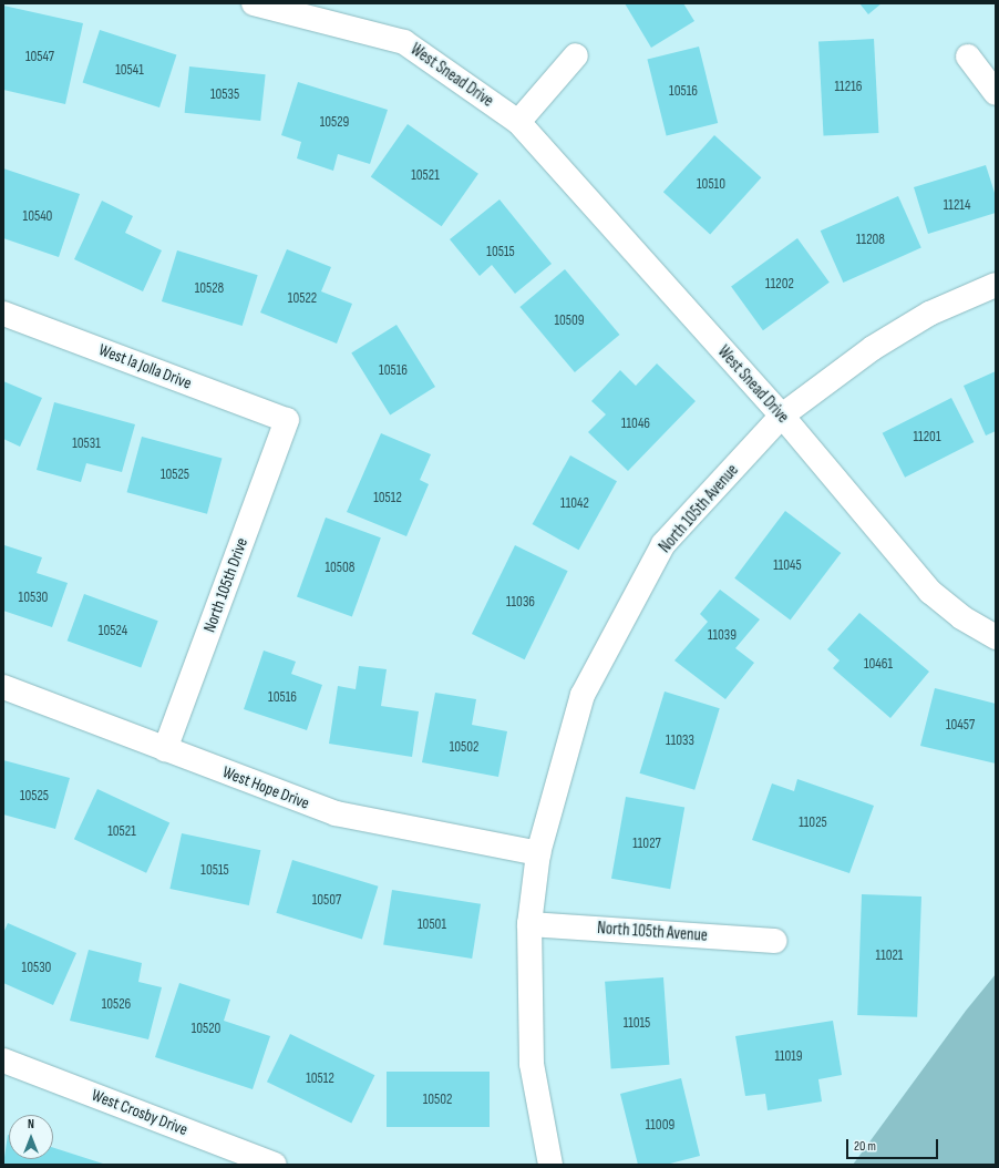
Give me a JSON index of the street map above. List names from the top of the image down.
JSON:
{
  "streets": {
    "street": [
      "West Snead Drive",
      "West la Jolla Drive",
      "North 105th Avenue",
      "North 105th Drive",
      "West Hope Drive",
      "West Crosby Drive"
    ]
  },
  "crossings": [
    ["West Snead Drive", "North 105th Avenue"],
    ["West la Jolla Drive", "North 105th Drive"],
    ["North 105th Avenue", "West Hope Drive"],
    ["North 105th Drive", "West Hope Drive"]
  ],
  "house_numbers": [
    "10547",
    "10541",
    "11216",
    "10516",
    "10535",
    "10529",
    "10521",
    "10510",
    "11214",
    "10540",
    "11208",
    "10515",
    "11202",
    "10528",
    "10522",
    "10509",
    "10516",
    "11046",
    "11201",
    "10531",
    "10525",
    "10512",
    "11042",
    "11045",
    "10508",
    "10530",
    "11036",
    "10524",
    "11039",
    "10461",
    "10516",
    "10457",
    "11033",
    "10502",
    "10525",
    "11025",
    "10521",
    "11027",
    "10515",
    "10507",
    "10501",
    "11021",
    "10530",
    "10526",
    "11015",
    "10520",
    "11019",
    "10512",
    "10502",
    "11009"
  ],
  "scale_bar": "20 m",
  "north": "top"
}
